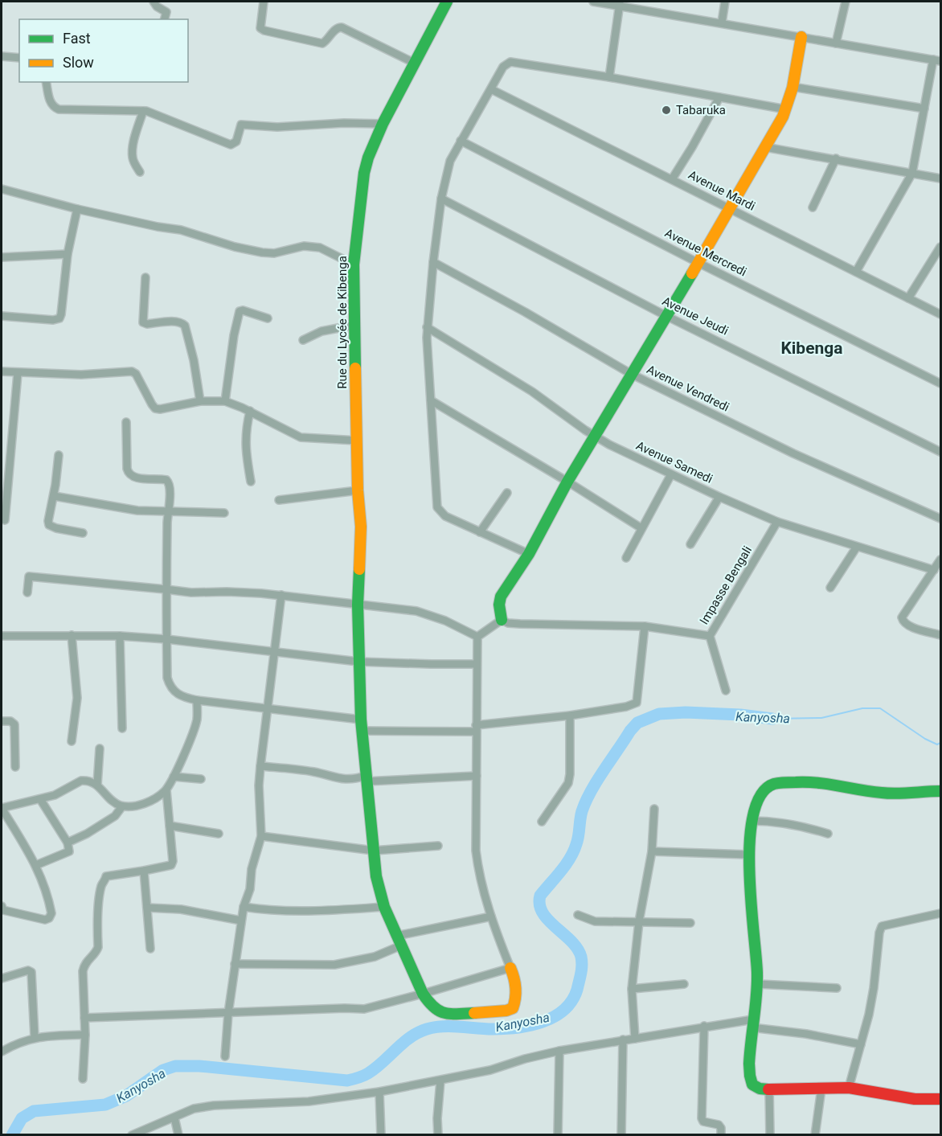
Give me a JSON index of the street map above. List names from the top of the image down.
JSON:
{
  "streets": {
    "street": [
      "Avenue Mardi",
      "Avenue Mercredi",
      "Avenue Jeudi",
      "Rue du Lycée de Kibenga",
      "Avenue Vendredi",
      "Avenue Samedi",
      "Impasse Bengali"
    ]
  },
  "crossings": [
    ["Avenue Samedi", "Impasse Bengali"]
  ],
  "districts": ["Kibenga"],
  "water": ["Kanyosha"],
  "places": ["Tabaruka"],
  "legend": ["Fast", "Slow"]
}
